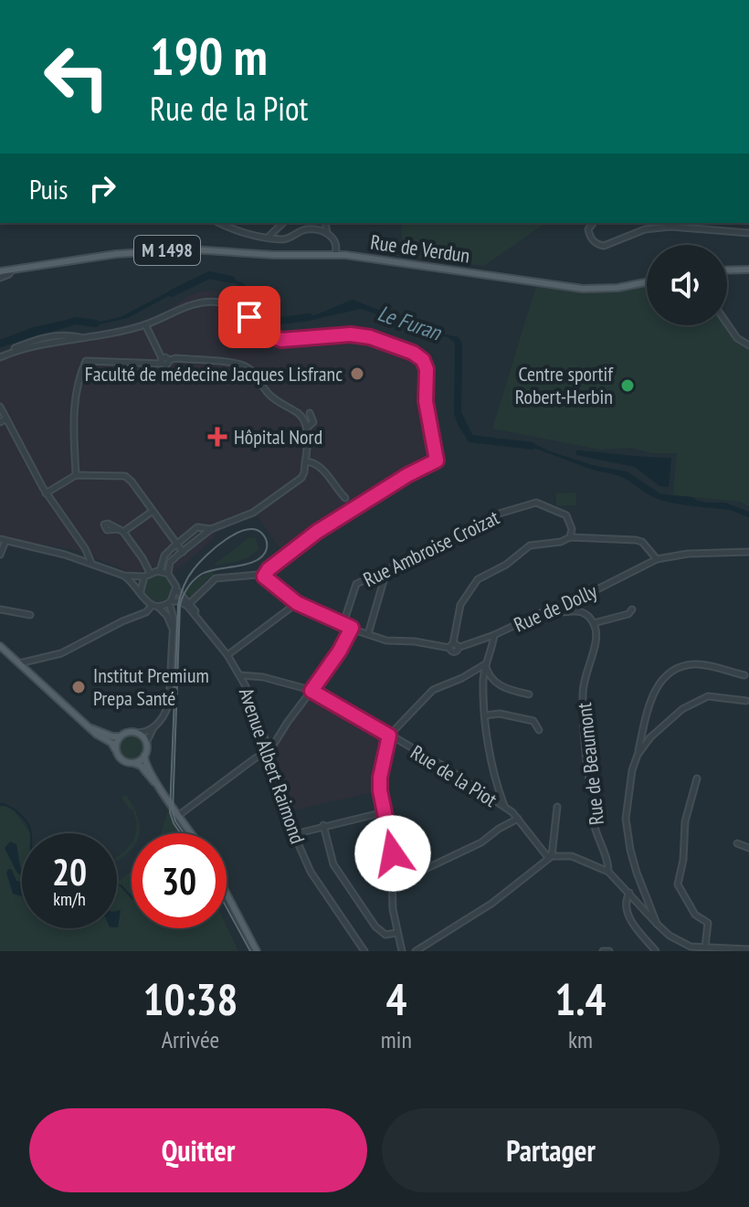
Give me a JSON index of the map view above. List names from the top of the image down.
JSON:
{
  "streets": {
    "main road": ["Rue de Verdun", "M 1498"],
    "street": [
      "Rue Ambroise Croizat",
      "Rue de Dolly",
      "Rue de Beaumont",
      "Avenue Albert Raimond",
      "Rue de la Piot"
    ]
  },
  "crossings": [
    ["Rue de Dolly", "Rue de la Piot"],
    ["Avenue Albert Raimond", "Rue de la Piot"]
  ],
  "water": ["Le Furan"],
  "places": {
    "other": ["Faculté de médecine Jacques Lisfranc", "Centre sportif Robert-Herbin", "Institut Premium Prepa Santé"],
    "health": ["Hôpital Nord"]
  },
  "page": {
    "turn": ["190 m", "Rue de la Piot"],
    "then": "Puis",
    "speed": "20 km/h",
    "limit": "30",
    "eta": [
      "10:38",
      "Arrivée",
      "4",
      "min",
      "1.4",
      "km"
    ],
    "buttons": ["Quitter", "Partager"]
  }
}
